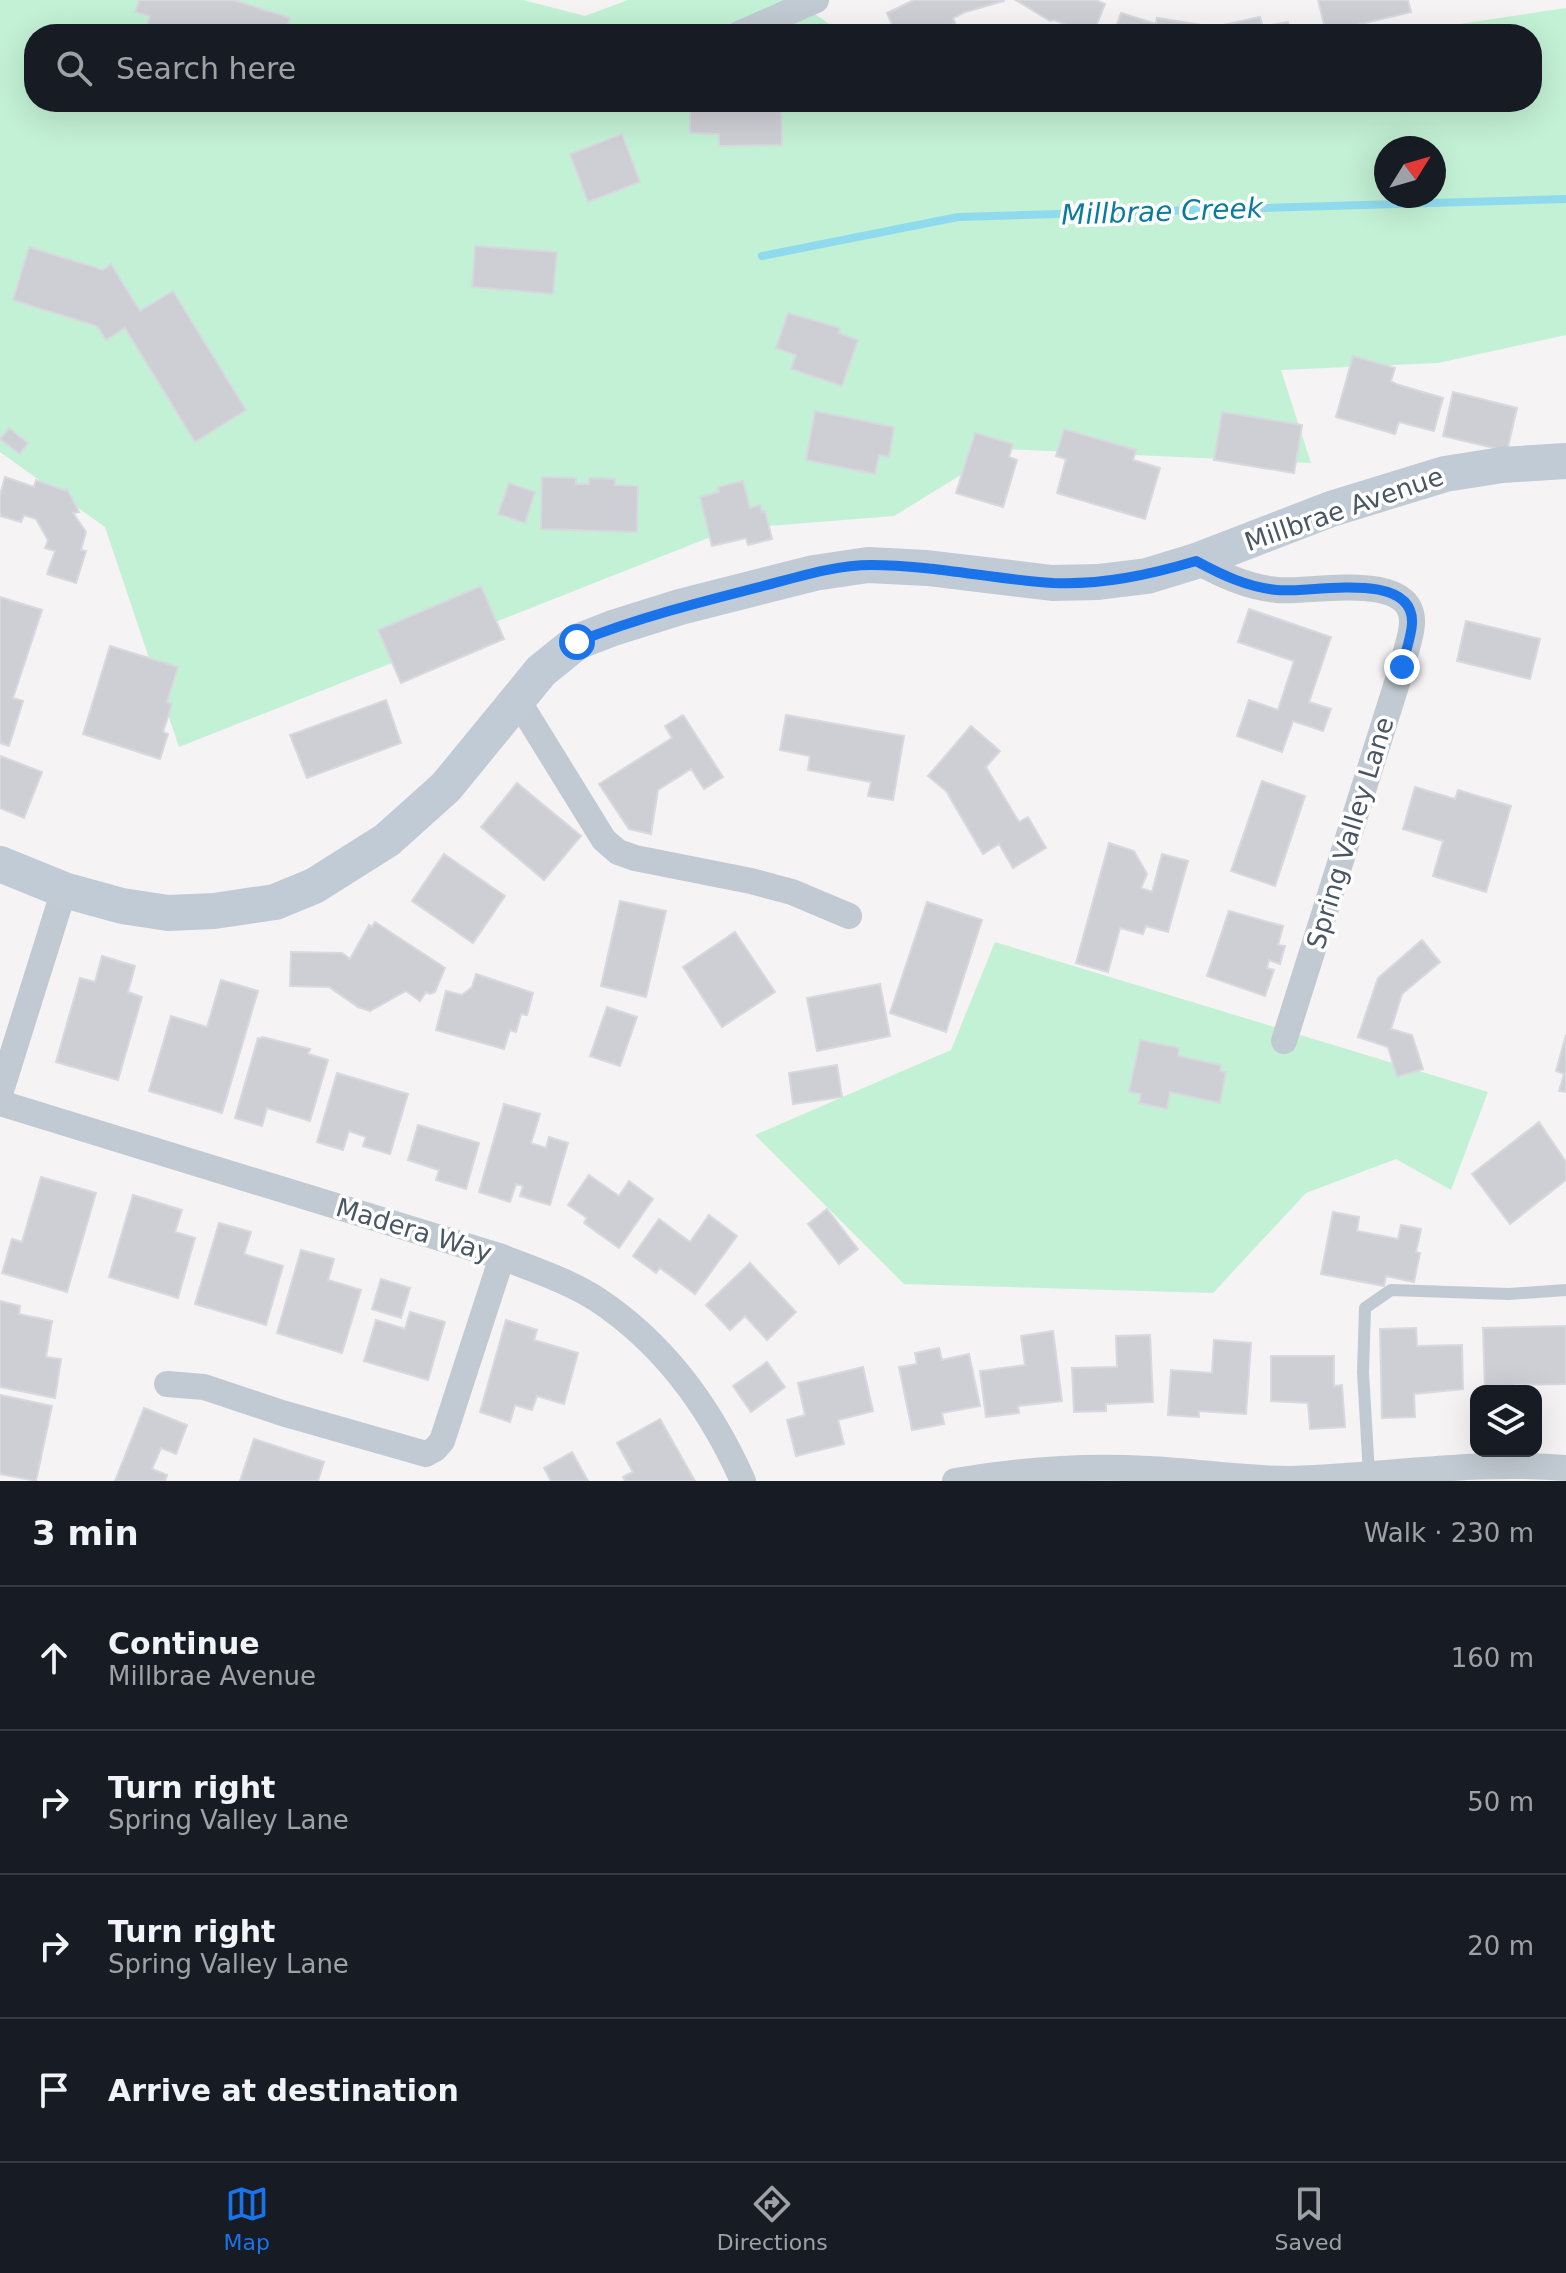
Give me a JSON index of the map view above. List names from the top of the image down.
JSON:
{
  "streets": {
    "street": ["Millbrae Avenue", "Spring Valley Lane", "Madera Way"]
  },
  "crossings": [
    ["Millbrae Avenue", "Spring Valley Lane"]
  ],
  "water": ["Millbrae Creek"],
  "north": "top right",
  "page": {
    "search": "Search here",
    "heading": ["3 min", "Walk · 230 m"],
    "list": [
      ["Continue", "Millbrae Avenue", "160 m"],
      ["Turn right", "Spring Valley Lane", "50 m"],
      ["Turn right", "Spring Valley Lane", "20 m"],
      "Arrive at destination"
    ],
    "nav": ["Map", "Directions", "Saved"]
  }
}
